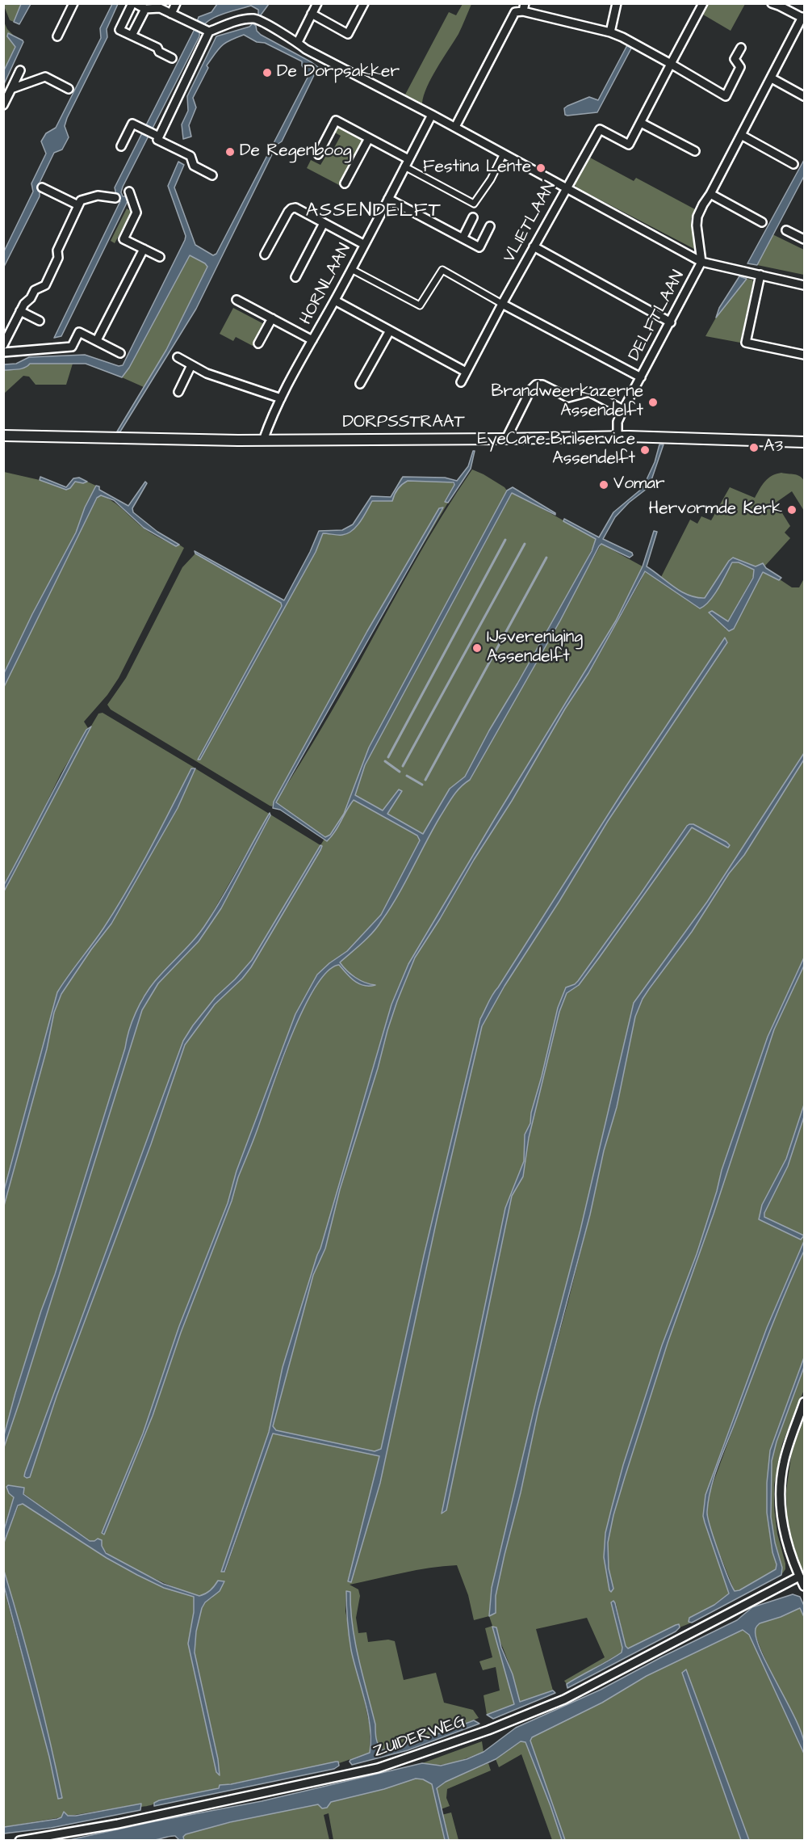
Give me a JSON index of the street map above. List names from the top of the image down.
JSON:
{
  "streets": {
    "street": [
      "VLIETLAAN",
      "HORNLAAN",
      "DELFTLAAN",
      "DORPSSTRAAT",
      "ZUIDERWEG"
    ]
  },
  "crossings": [
    ["HORNLAAN", "DORPSSTRAAT"],
    ["DELFTLAAN", "DORPSSTRAAT"]
  ],
  "districts": ["ASSENDELFT"],
  "places": [
    "De Dorpsakker",
    "De Regenboog",
    "Festina Lente",
    "Brandweerkazerne Assendelft",
    "A3",
    "EyeCare-Brilservice Assendelft",
    "Vomar",
    "Hervormde Kerk",
    "IJsvereniging Assendelft"
  ]
}
